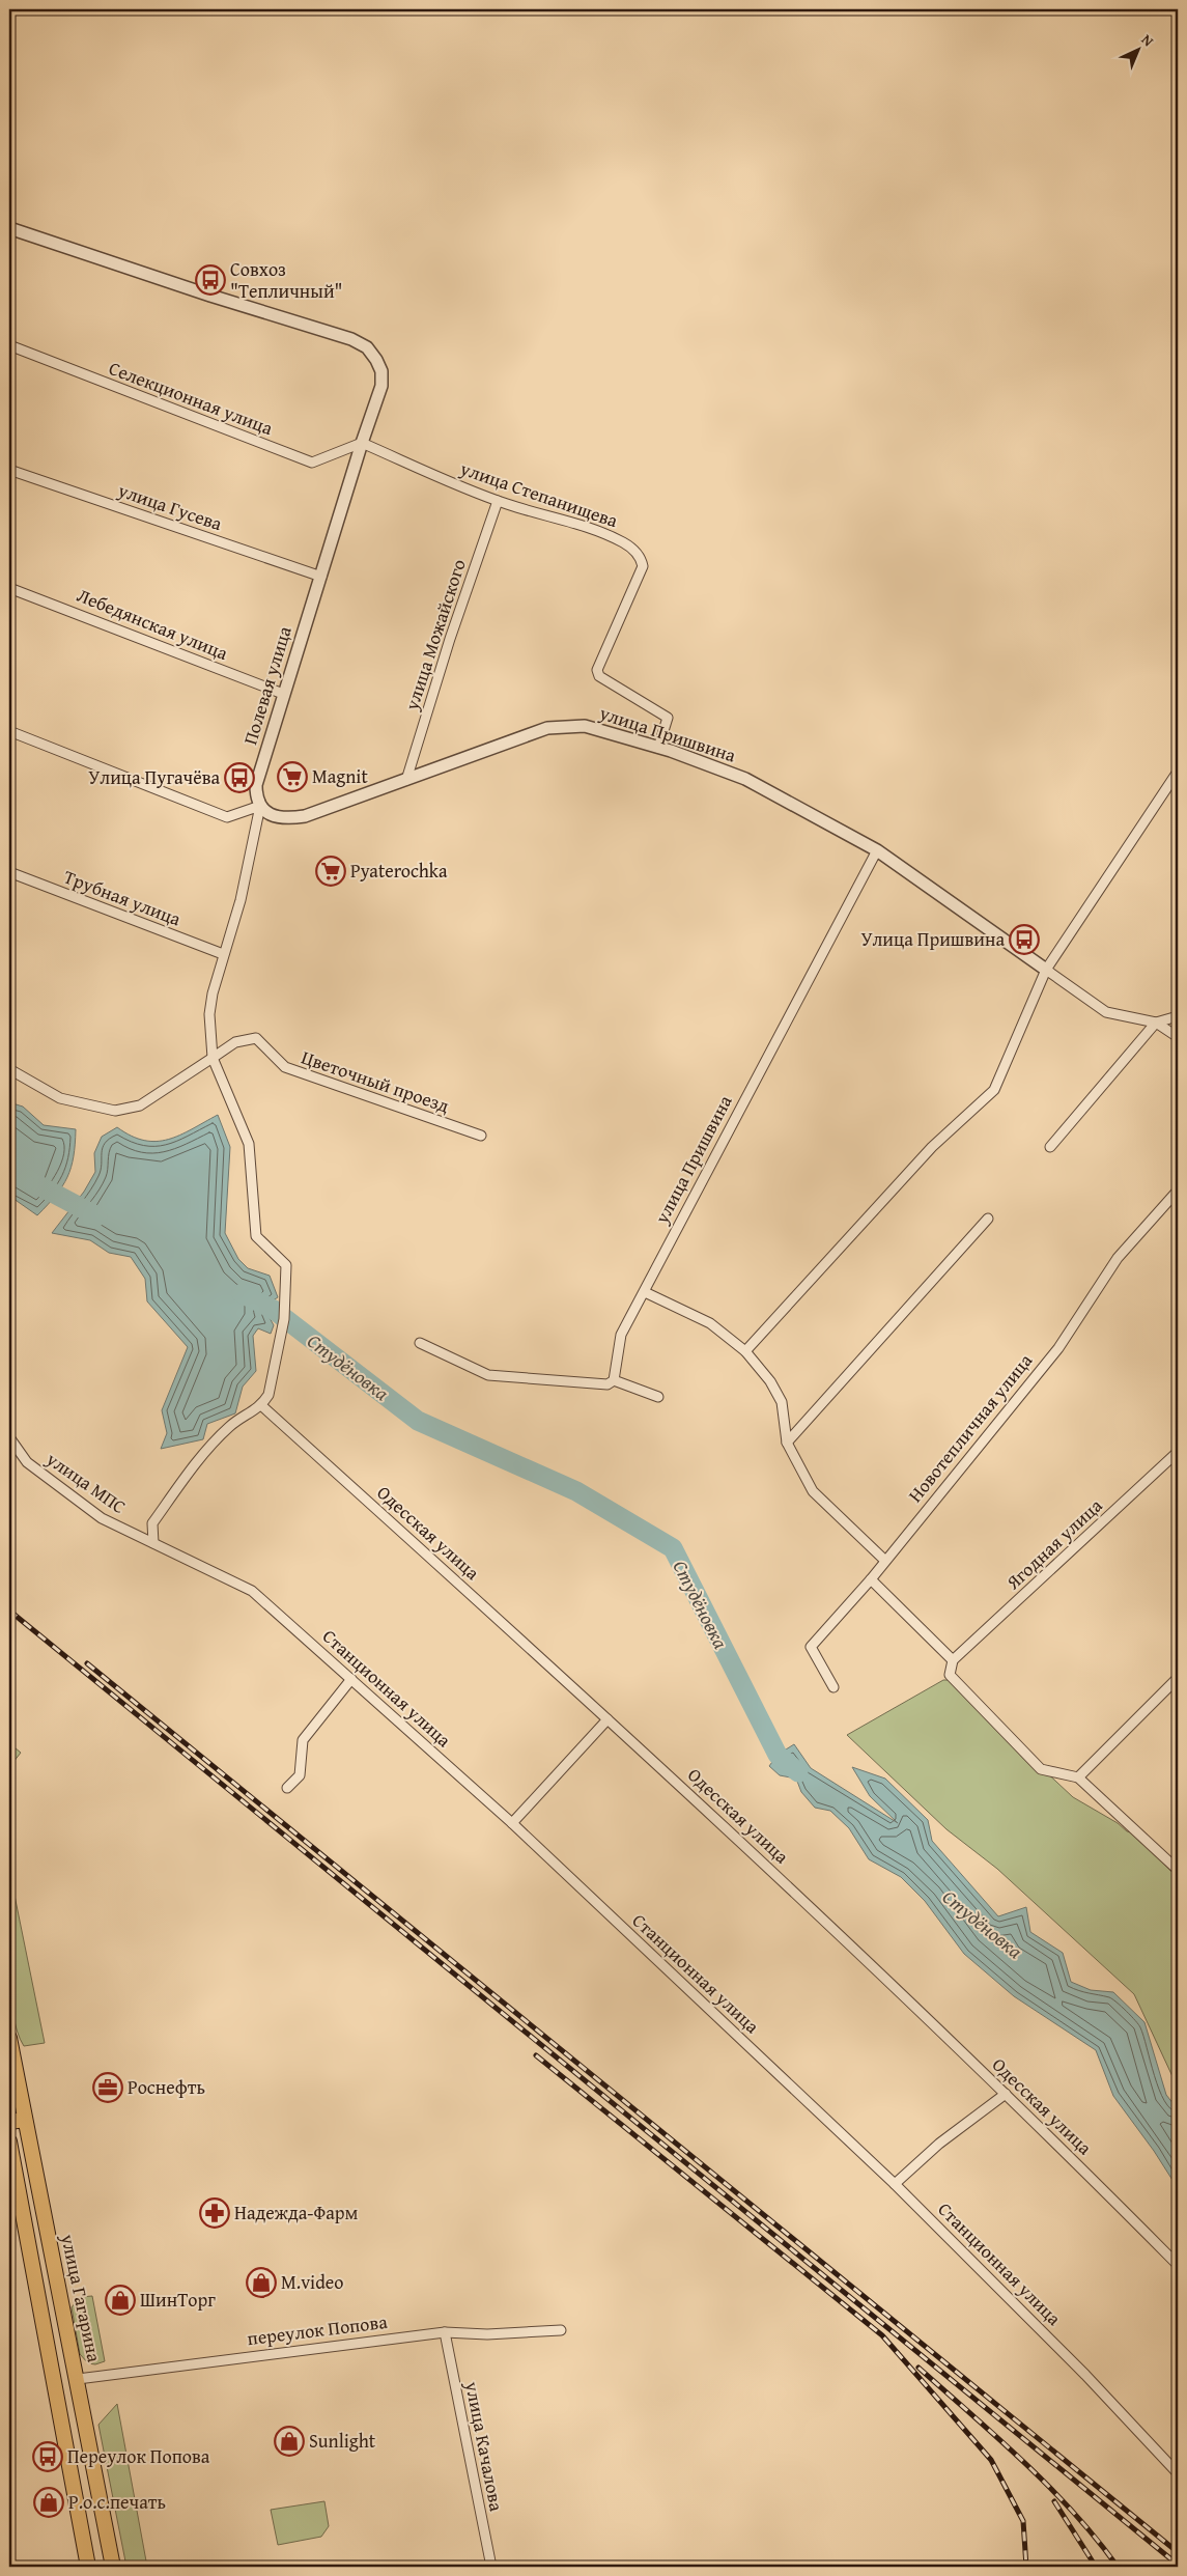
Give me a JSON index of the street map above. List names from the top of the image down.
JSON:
{
  "streets": {
    "main road": ["улица Гагарина"],
    "street": [
      "Селекционная улица",
      "улица Степанищева",
      "улица Гусева",
      "Лебедянская улица",
      "улица Можайского",
      "Полевая улица",
      "улица Пришвина",
      "Трубная улица",
      "Цветочный проезд",
      "Новотепличная улица",
      "улица МПС",
      "Одесская улица",
      "Ягодная улица",
      "Станционная улица",
      "переулок Попова",
      "улица Качалова"
    ]
  },
  "crossings": [
    ["Селекционная улица", "улица Степанищева"],
    ["Селекционная улица", "Полевая улица"],
    ["улица Степанищева", "улица Можайского"],
    ["улица Степанищева", "Полевая улица"],
    ["улица Степанищева", "улица Пришвина"],
    ["улица Гусева", "Полевая улица"],
    ["Лебедянская улица", "Полевая улица"],
    ["улица Можайского", "улица Пришвина"],
    ["Полевая улица", "улица Пришвина"],
    ["Полевая улица", "Трубная улица"],
    ["Полевая улица", "Цветочный проезд"],
    ["Полевая улица", "Одесская улица"],
    ["улица МПС", "Станционная улица"],
    ["улица Гагарина", "переулок Попова"],
    ["переулок Попова", "улица Качалова"]
  ],
  "water": ["Студёновка"],
  "places": {
    "bus stop": [
      "Совхоз \"Тепличный\"",
      "Улица Пугачёва",
      "Улица Пришвина",
      "Переулок Попова"
    ],
    "supermarket": ["Magnit", "Pyaterochka"],
    "office": ["Роснефть"],
    "pharmacy": ["Надежда-Фарм"],
    "shop": [
      "M.video",
      "ШинТорг",
      "Sunlight",
      "Р.о.с.печать"
    ]
  },
  "north": "top right"
}
